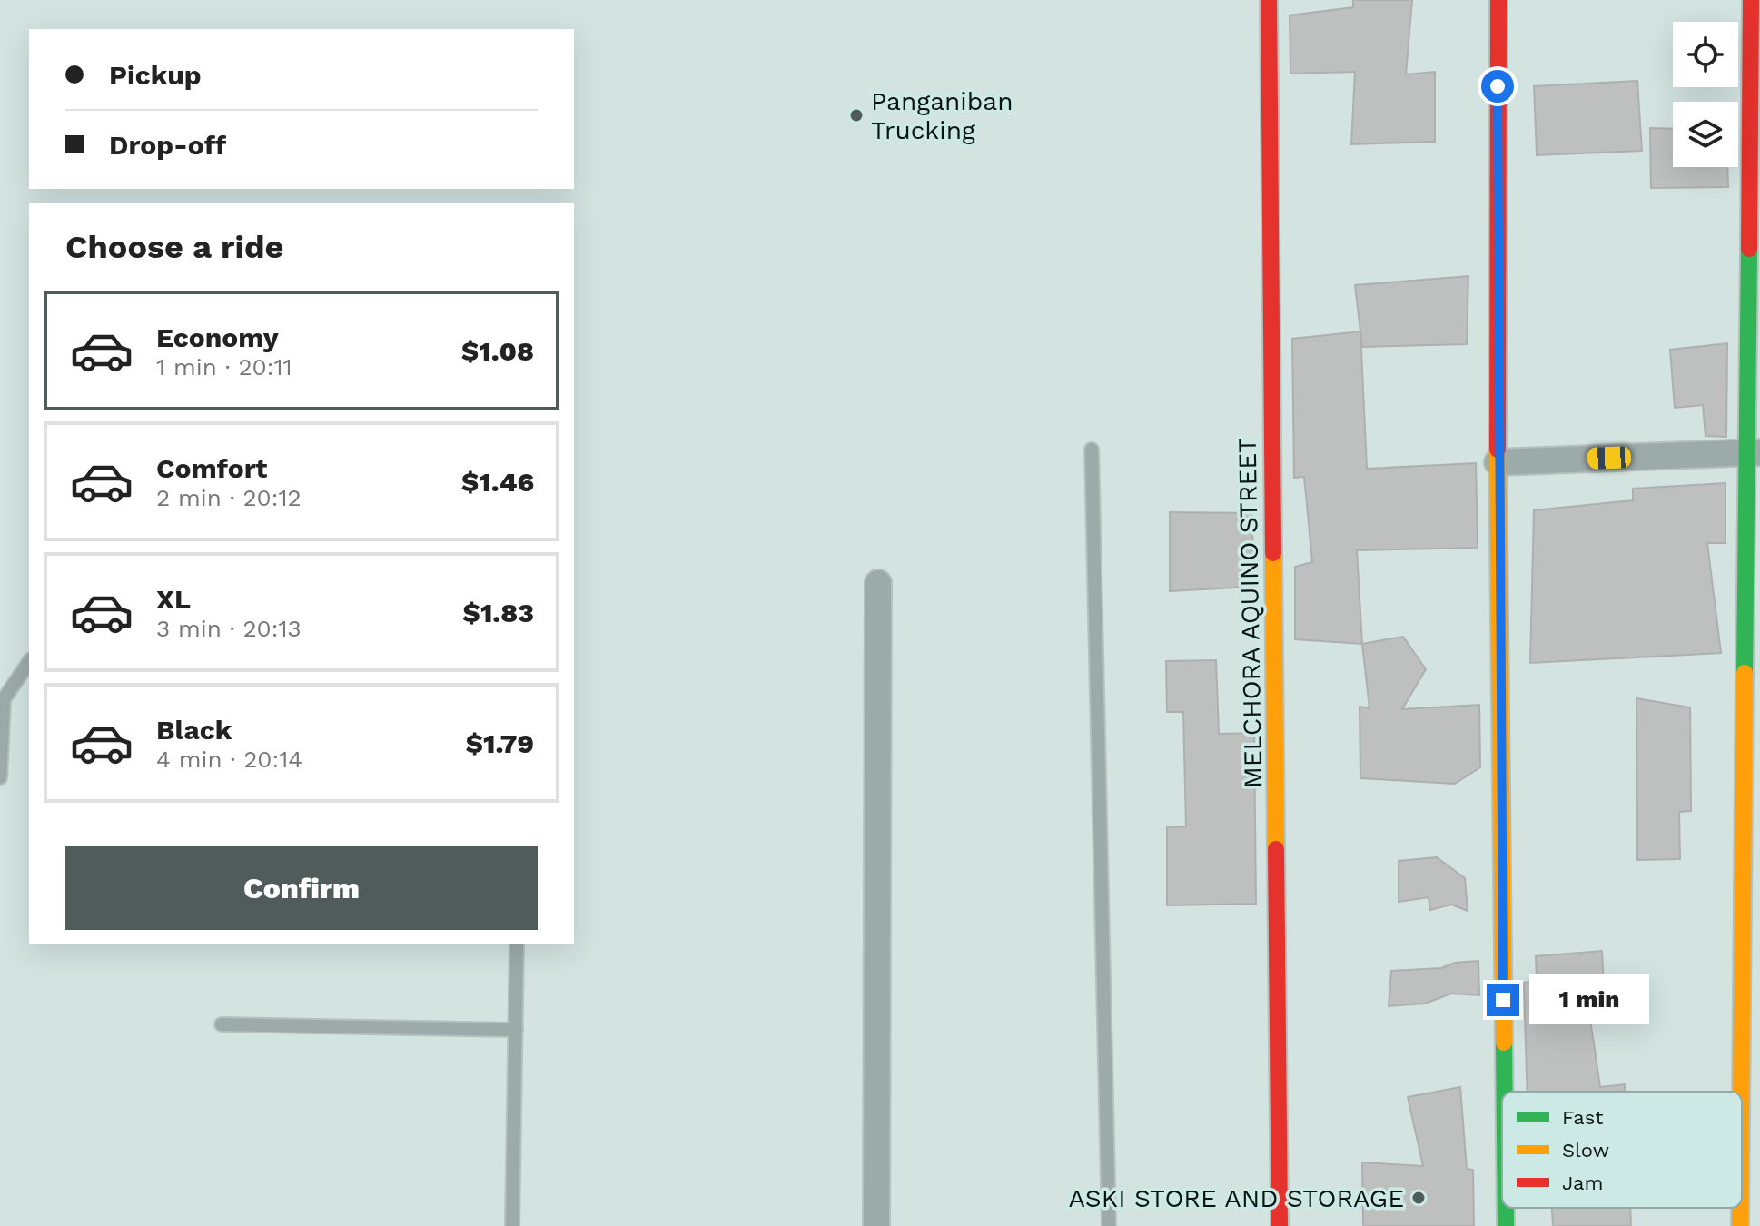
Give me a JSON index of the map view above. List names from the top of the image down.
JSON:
{
  "streets": {
    "street": ["MELCHORA AQUINO STREET"]
  },
  "places": ["Panganiban Trucking", "ASKI STORE AND STORAGE"],
  "legend": ["Fast", "Slow", "Jam"],
  "page": {
    "banner": ["Pickup", "Drop-off"],
    "heading": "Choose a ride",
    "list": [
      {
        "name": "Economy",
        "note": "1 min · 20:11",
        "value": "$1.08"
      },
      {
        "name": "Comfort",
        "note": "2 min · 20:12",
        "value": "$1.46"
      },
      {
        "name": "XL",
        "note": "3 min · 20:13",
        "value": "$1.83"
      },
      {
        "name": "Black",
        "note": "4 min · 20:14",
        "value": "$1.79"
      }
    ],
    "buttons": "Confirm",
    "bubble": "1 min"
  }
}
